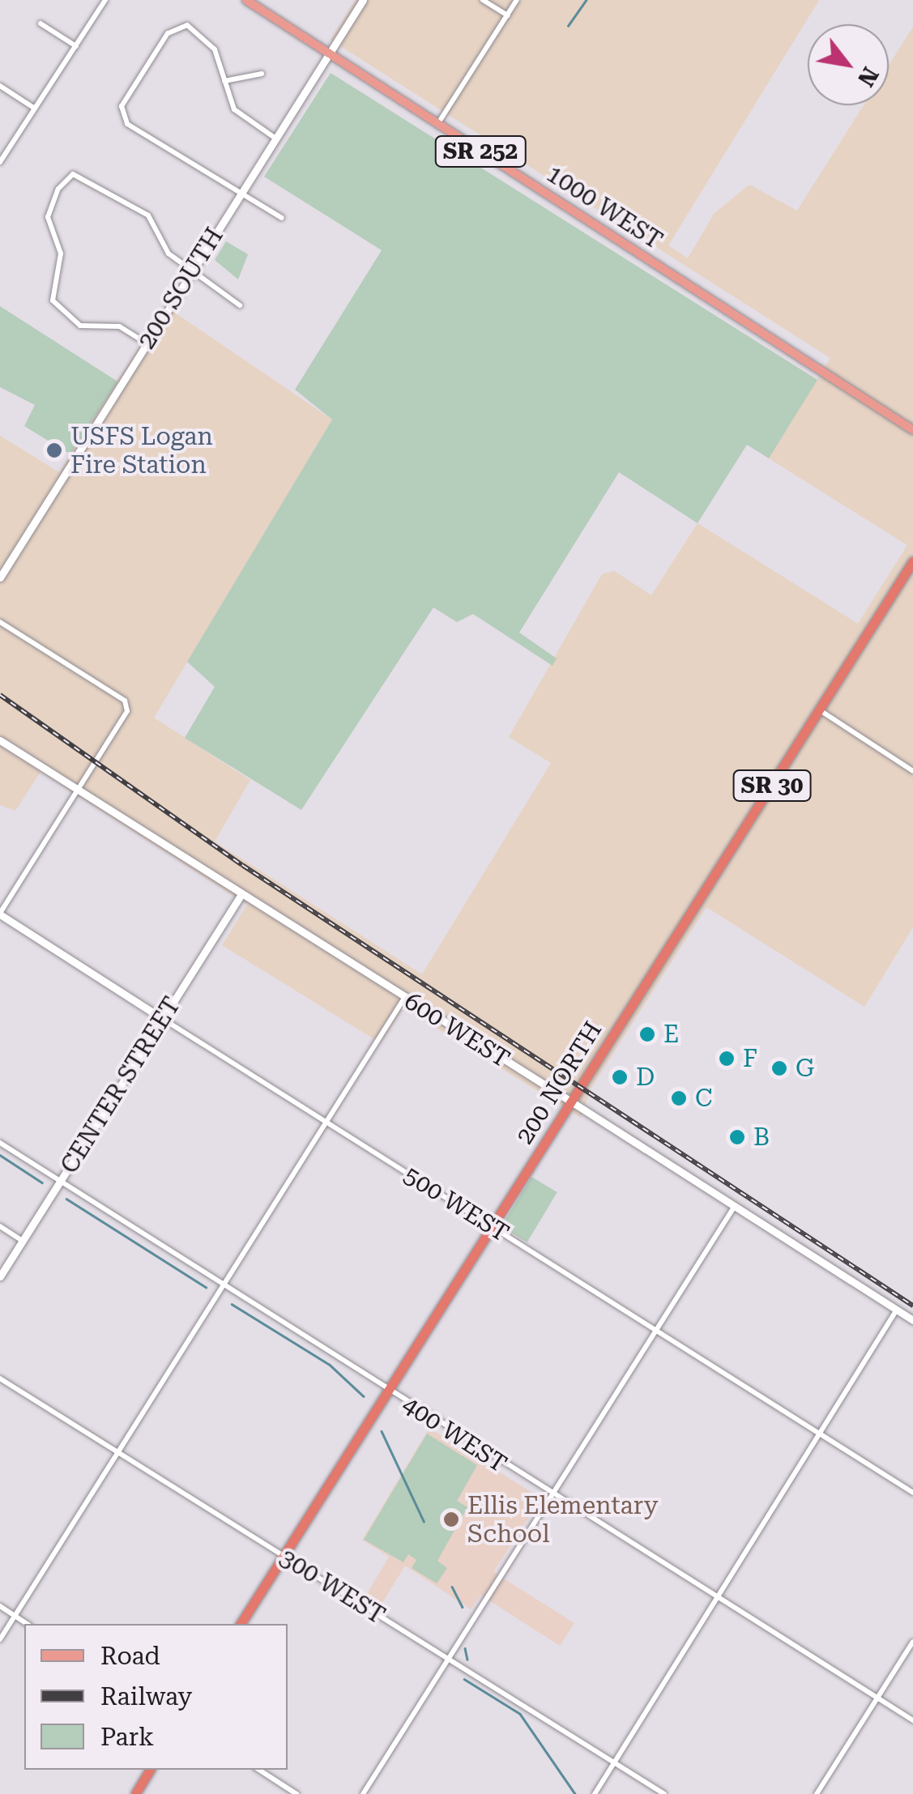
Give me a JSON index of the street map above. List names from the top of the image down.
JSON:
{
  "streets": {
    "highway": ["SR 30", "200 NORTH"],
    "main road": ["SR 252", "1000 WEST"],
    "street": [
      "200 SOUTH",
      "600 WEST",
      "CENTER STREET",
      "500 WEST",
      "400 WEST",
      "300 WEST"
    ]
  },
  "crossings": [
    ["1000 WEST", "200 SOUTH"],
    ["600 WEST", "200 NORTH"],
    ["600 WEST", "CENTER STREET"],
    ["200 NORTH", "500 WEST"],
    ["200 NORTH", "400 WEST"],
    ["200 NORTH", "300 WEST"],
    ["CENTER STREET", "500 WEST"],
    ["CENTER STREET", "400 WEST"]
  ],
  "places": [
    "USFS Logan Fire Station",
    "E",
    "F",
    "G",
    "D",
    "C",
    "B",
    "Ellis Elementary School"
  ],
  "legend": ["Road", "Railway", "Park"],
  "north": "bottom right"
}
